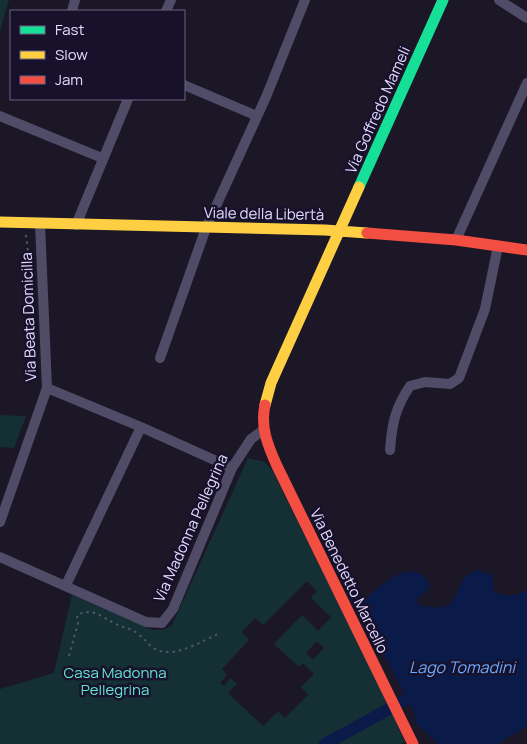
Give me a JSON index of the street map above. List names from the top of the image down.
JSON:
{
  "streets": {
    "street": [
      "Via Goffredo Mameli",
      "Viale della Libertà",
      "Via Beata Domicilla",
      "Via Madonna Pellegrina",
      "Via Benedetto Marcello"
    ]
  },
  "crossings": [
    ["Via Goffredo Mameli", "Viale della Libertà"],
    ["Viale della Libertà", "Via Beata Domicilla"],
    ["Via Madonna Pellegrina", "Via Benedetto Marcello"]
  ],
  "water": ["Lago Tomadini"],
  "parks": ["Casa Madonna Pellegrina"],
  "legend": ["Fast", "Slow", "Jam"]
}
